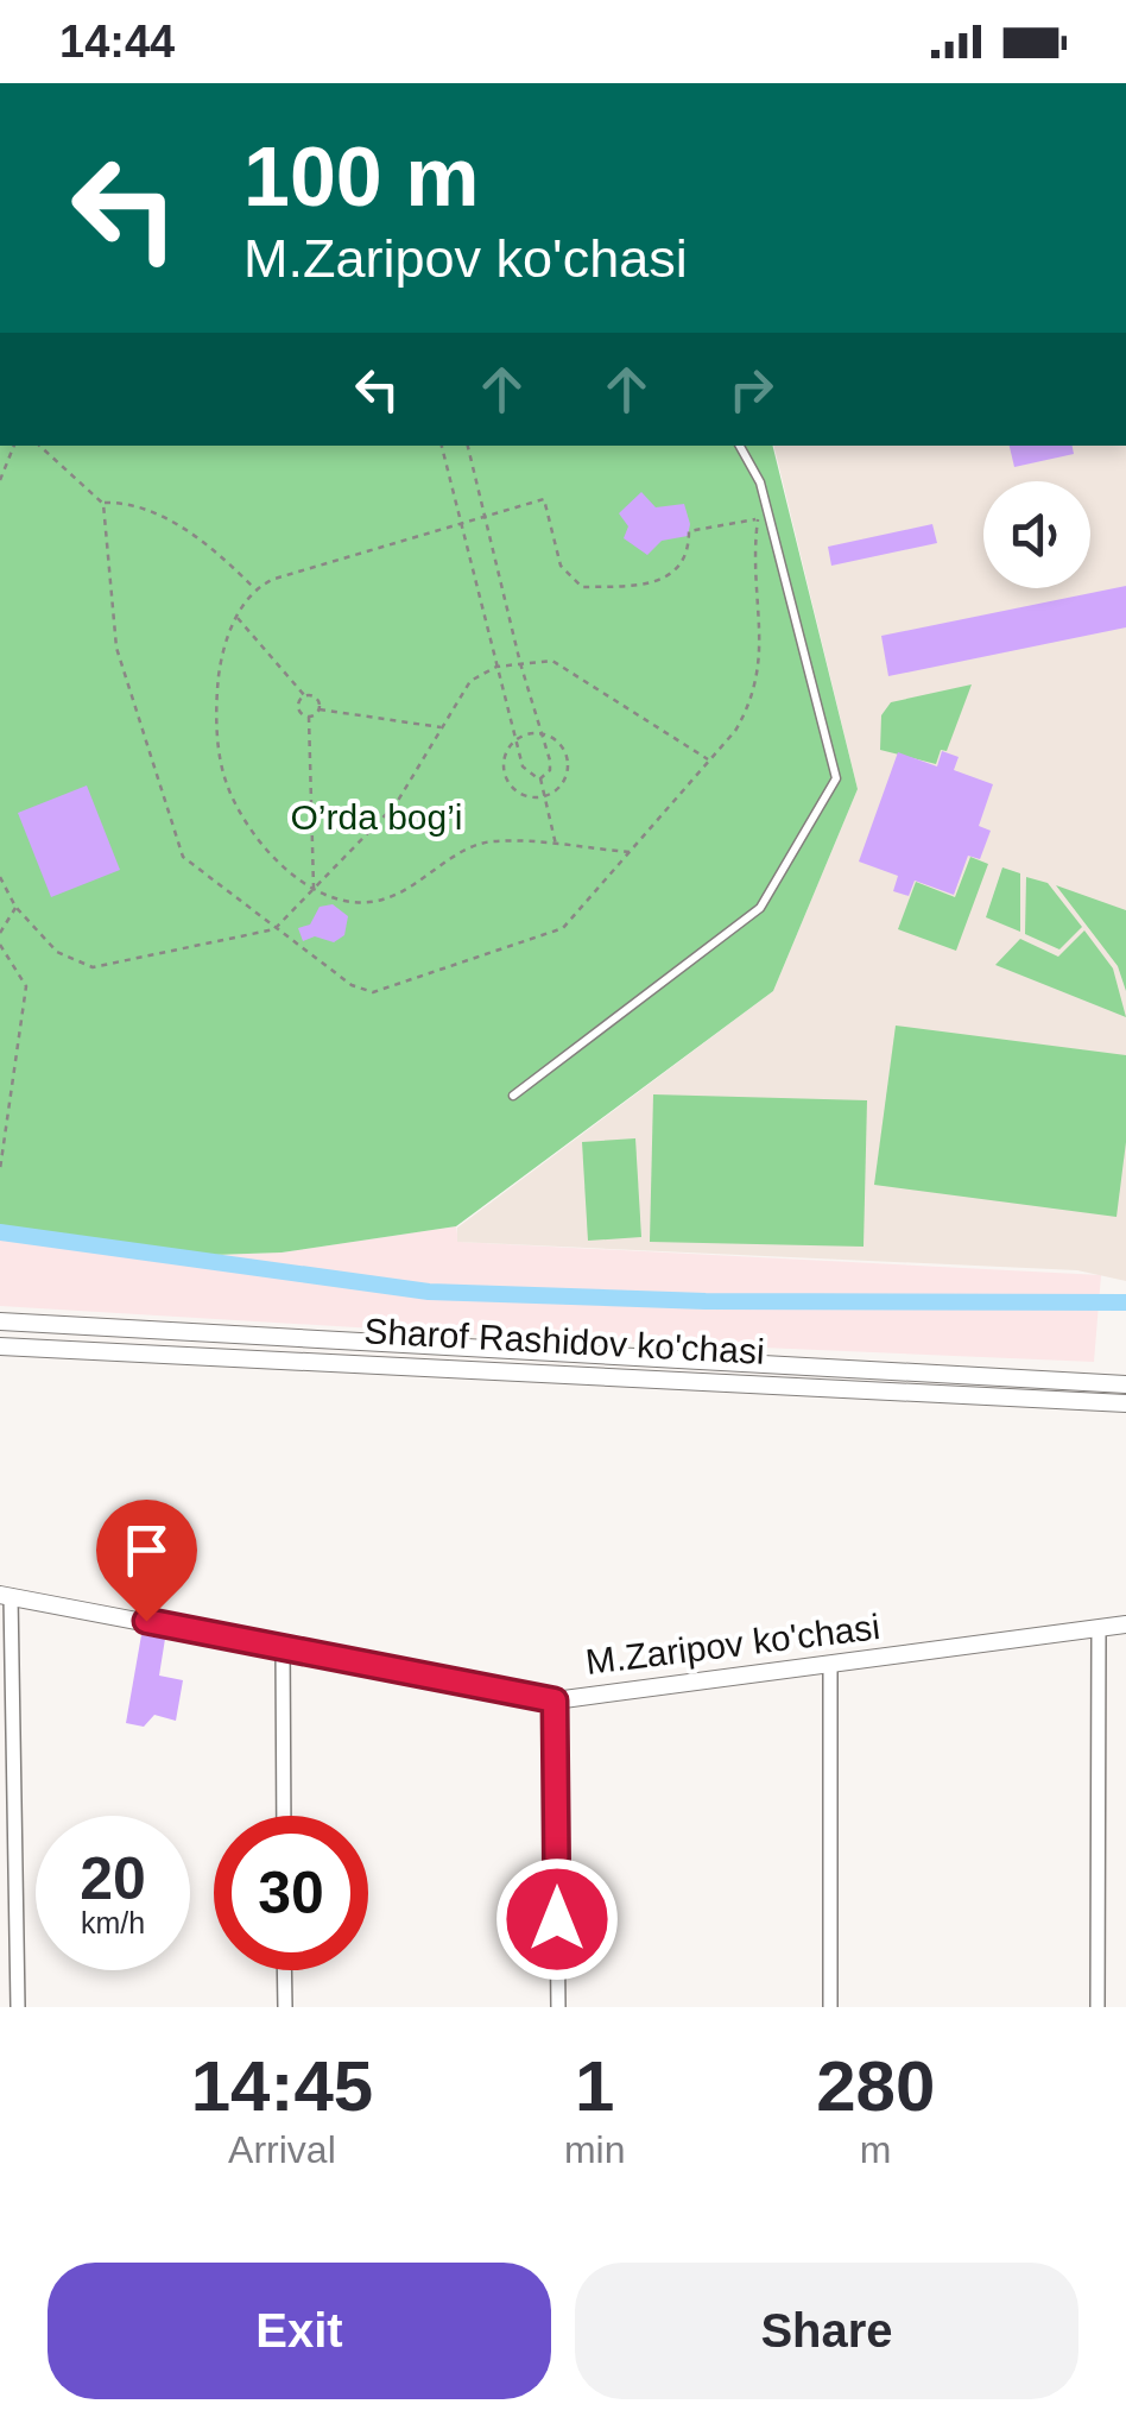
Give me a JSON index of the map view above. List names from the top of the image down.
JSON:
{
  "streets": {
    "street": ["Sharof Rashidov ko'chasi", "M.Zaripov ko'chasi"]
  },
  "parks": ["O’rda bog’i"],
  "page": {
    "status": "14:44",
    "turn": ["100 m", "M.Zaripov ko'chasi"],
    "speed": "20 km/h",
    "limit": "30",
    "eta": [
      "14:45",
      "Arrival",
      "1",
      "min",
      "280",
      "m"
    ],
    "buttons": ["Exit", "Share"]
  }
}
